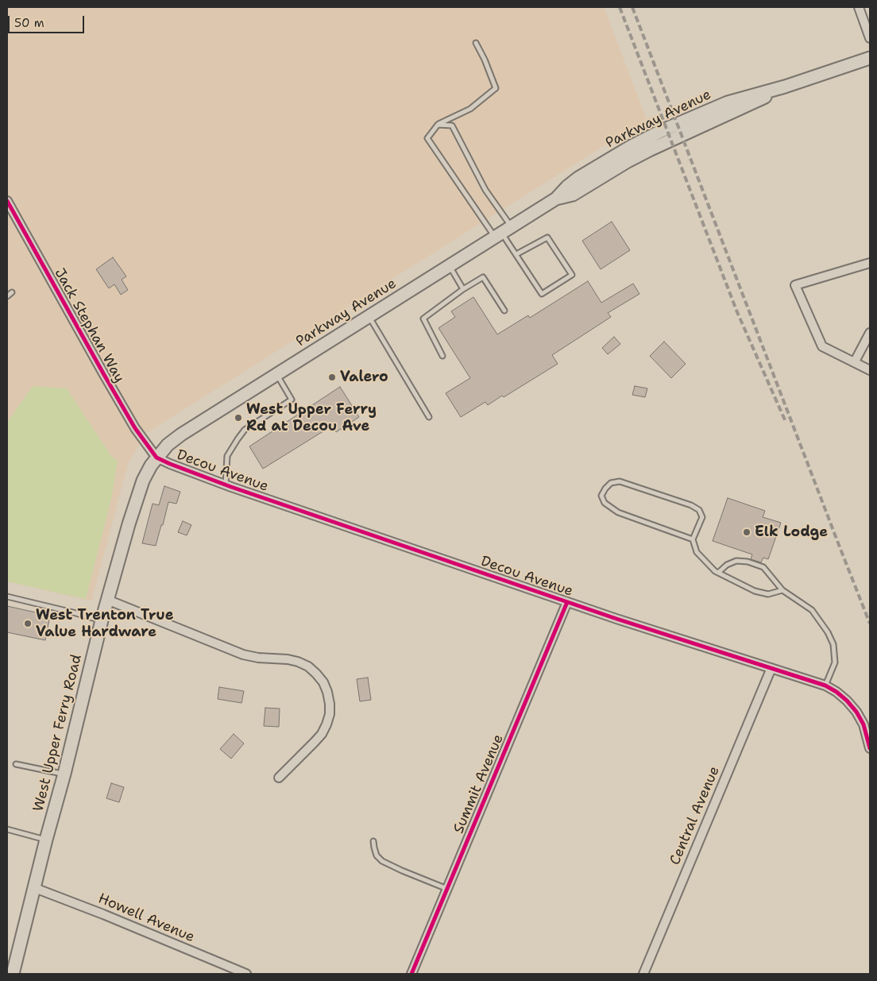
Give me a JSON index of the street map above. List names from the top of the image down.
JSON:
{
  "streets": {
    "main road": ["Parkway Avenue", "West Upper Ferry Road"],
    "street": [
      "Jack Stephan Way",
      "Decou Avenue",
      "Summit Avenue",
      "Central Avenue",
      "Howell Avenue"
    ]
  },
  "crossings": [
    ["Parkway Avenue", "Jack Stephan Way"],
    ["Parkway Avenue", "Decou Avenue"],
    ["Parkway Avenue", "West Upper Ferry Road"],
    ["Jack Stephan Way", "Decou Avenue"],
    ["Jack Stephan Way", "West Upper Ferry Road"],
    ["Decou Avenue", "West Upper Ferry Road"],
    ["Decou Avenue", "Summit Avenue"],
    ["Decou Avenue", "Central Avenue"],
    ["West Upper Ferry Road", "Howell Avenue"]
  ],
  "places": [
    "Valero",
    "West Upper Ferry Rd at Decou Ave",
    "Elk Lodge",
    "West Trenton True Value Hardware"
  ],
  "scale_bar": "50 m"
}
